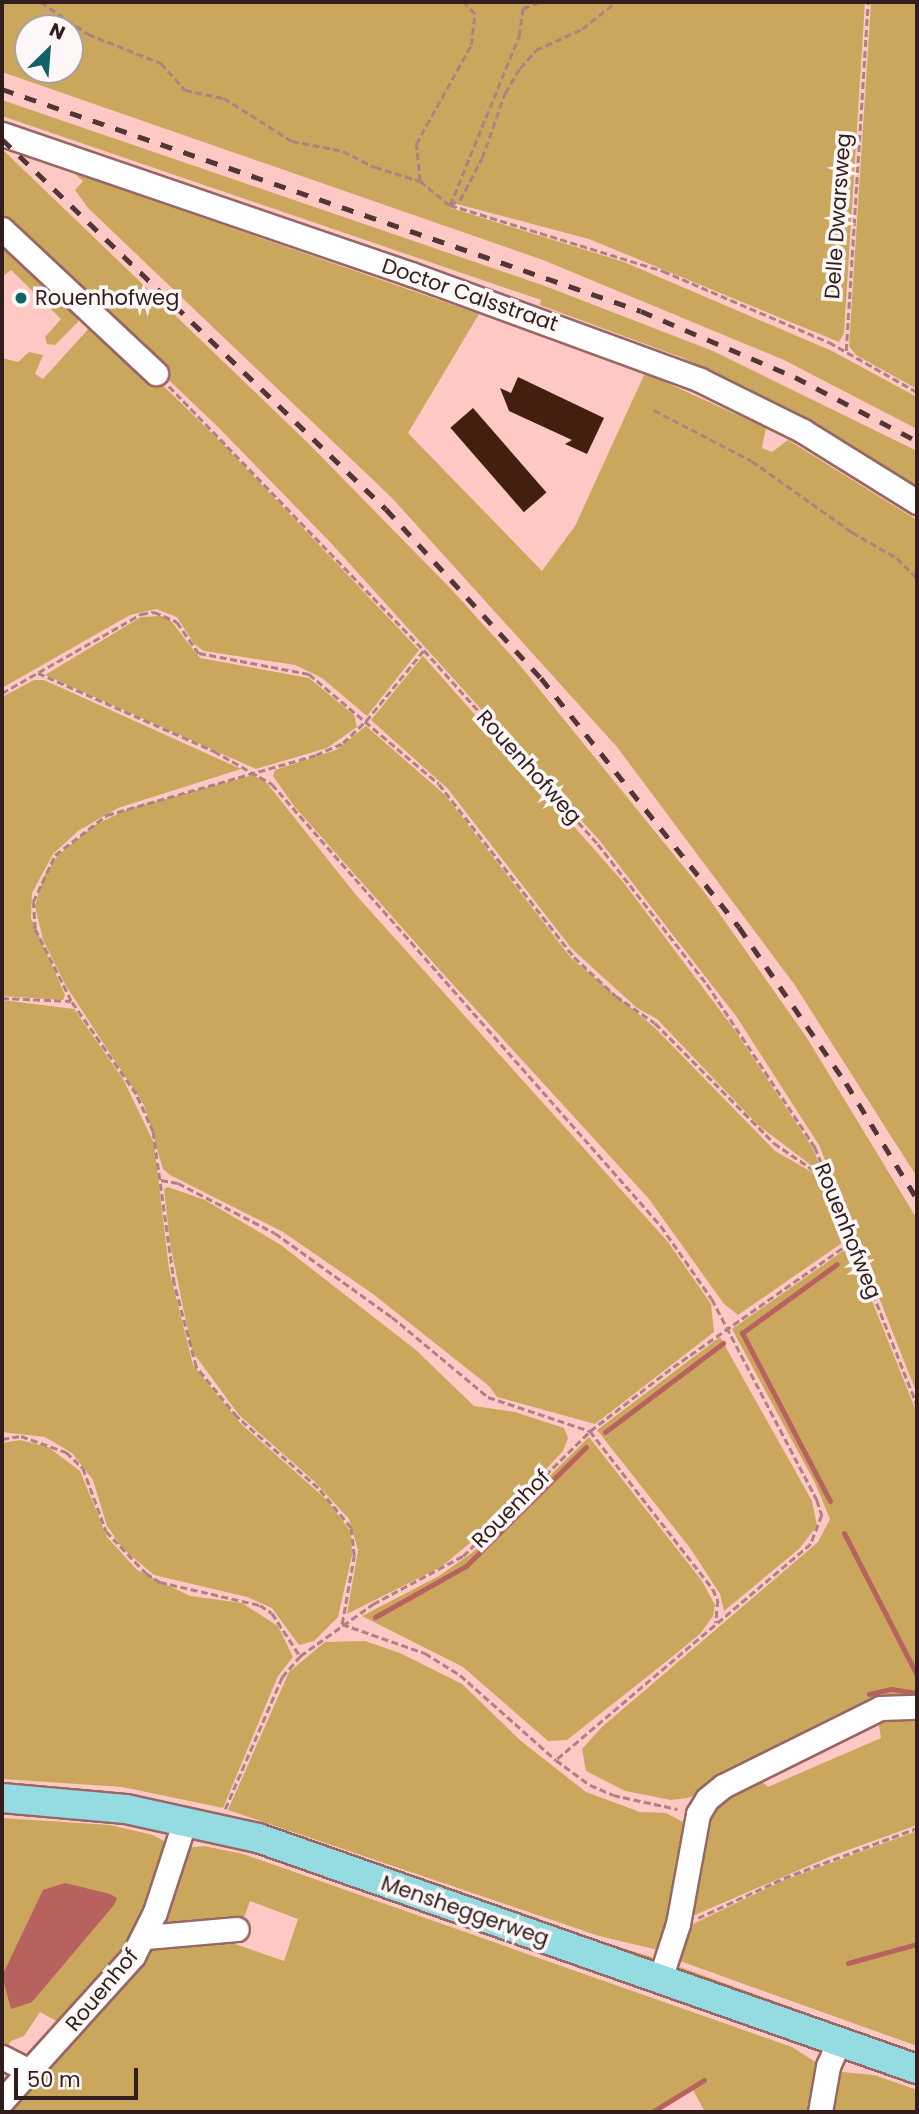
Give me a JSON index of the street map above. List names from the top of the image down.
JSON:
{
  "streets": {
    "main road": ["Mensheggerweg"],
    "street": ["Doctor Calsstraat", "Rouenhof"],
    "path": ["Delle Dwarsweg", "Rouenhofweg"]
  },
  "crossings": [
    ["Rouenhofweg", "Rouenhof"],
    ["Rouenhof", "Mensheggerweg"]
  ],
  "places": ["Rouenhofweg"],
  "scale_bar": "50 m",
  "north": "top right"
}
